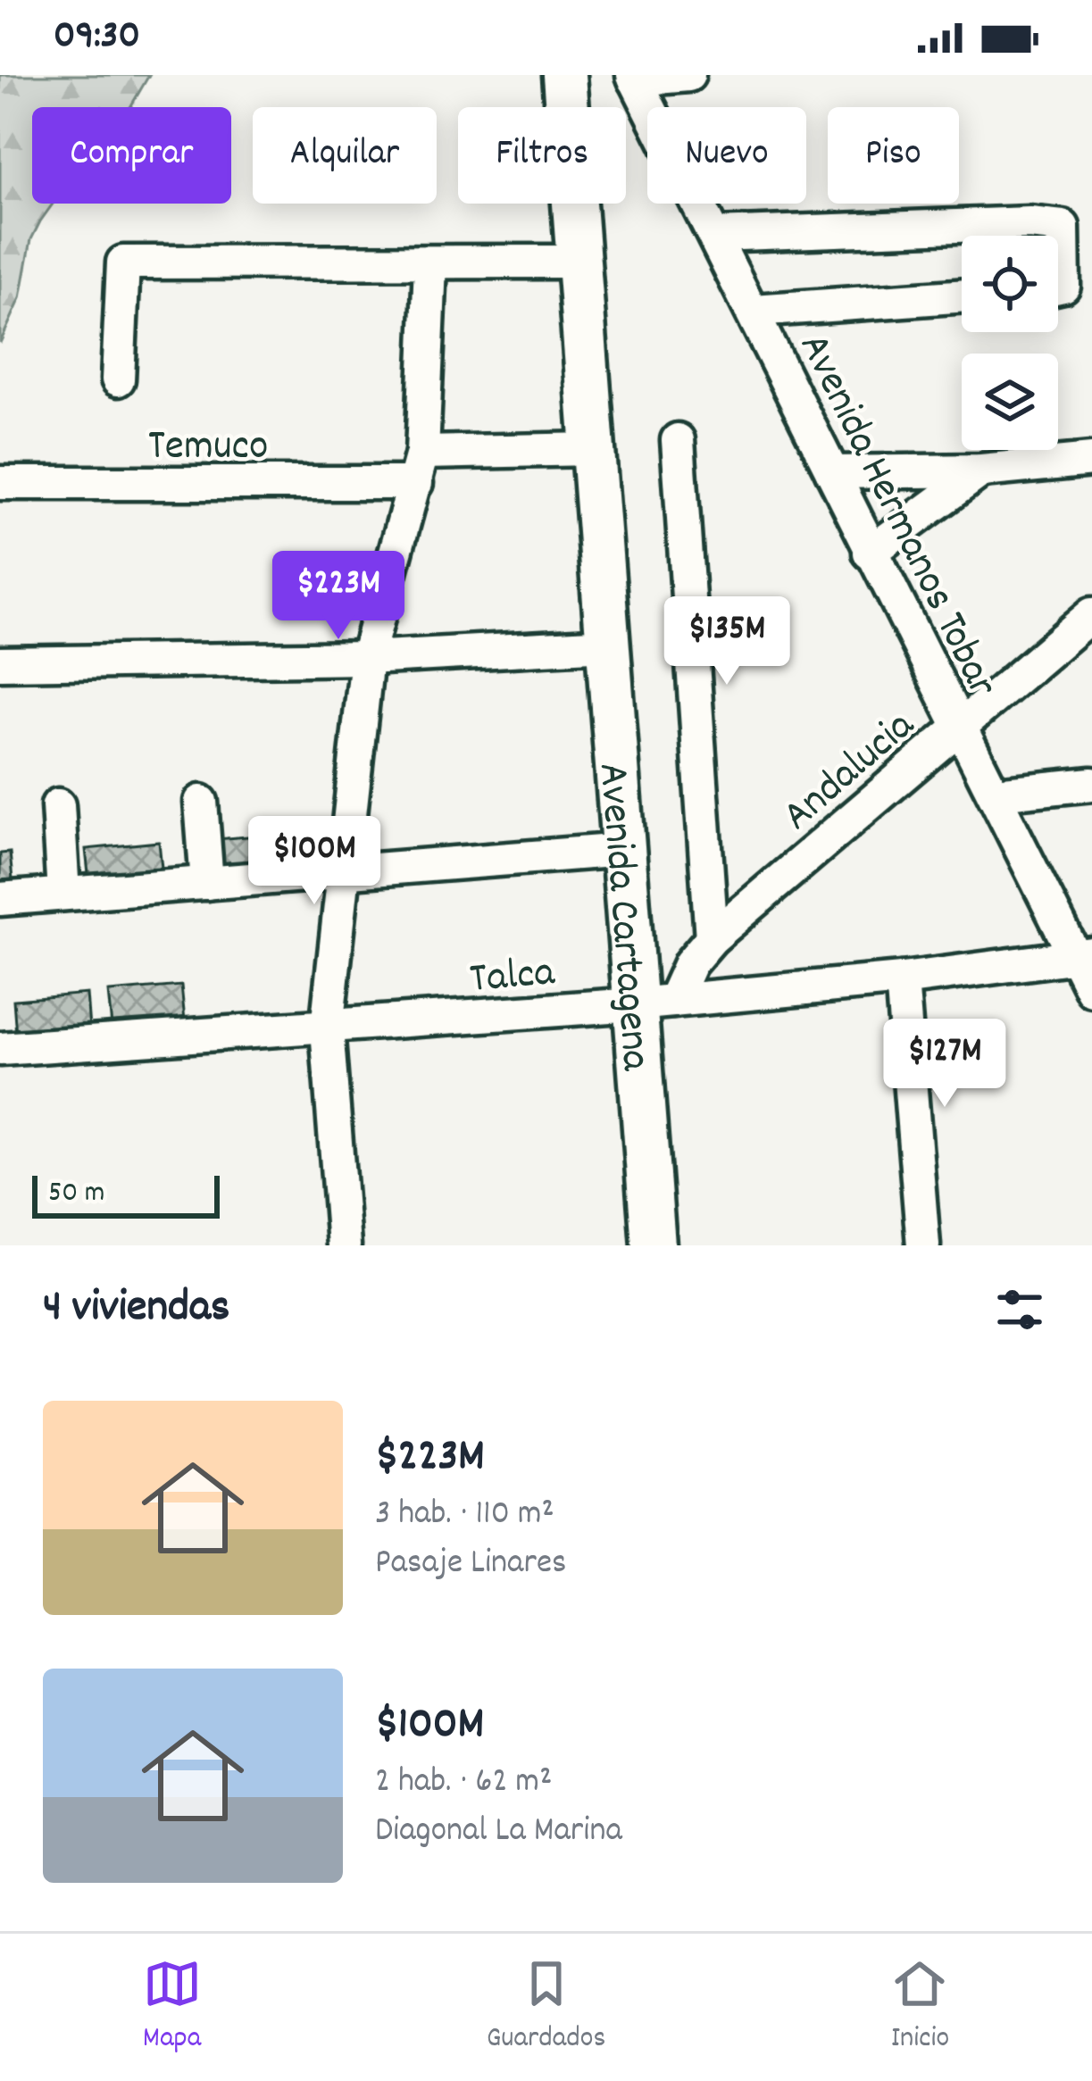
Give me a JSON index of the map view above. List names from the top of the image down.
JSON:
{
  "streets": {
    "main road": ["Avenida Cartagena"],
    "street": [
      "Temuco",
      "Avenida Hermanos Tobar",
      "Andalucia",
      "Talca"
    ]
  },
  "crossings": [
    ["Temuco", "Avenida Cartagena"],
    ["Avenida Hermanos Tobar", "Andalucia"],
    ["Avenida Hermanos Tobar", "Talca"],
    ["Andalucia", "Avenida Cartagena"],
    ["Andalucia", "Talca"],
    ["Avenida Cartagena", "Talca"]
  ],
  "scale_bar": "50 m",
  "page": {
    "status": "09:30",
    "chip": [
      "Comprar",
      "Alquilar",
      "Filtros",
      "Nuevo",
      "Piso"
    ],
    "price": [
      "$223M",
      "$135M",
      "$100M",
      "$127M"
    ],
    "scale": "50 m",
    "heading": "4 viviendas",
    "list": [
      {
        "name": "$223M",
        "note": "3 hab. · 110 m² · Pasaje Linares"
      },
      {
        "name": "$100M",
        "note": "2 hab. · 62 m² · Diagonal La Marina"
      }
    ],
    "tabs": ["Mapa", "Guardados", "Inicio"]
  }
}
